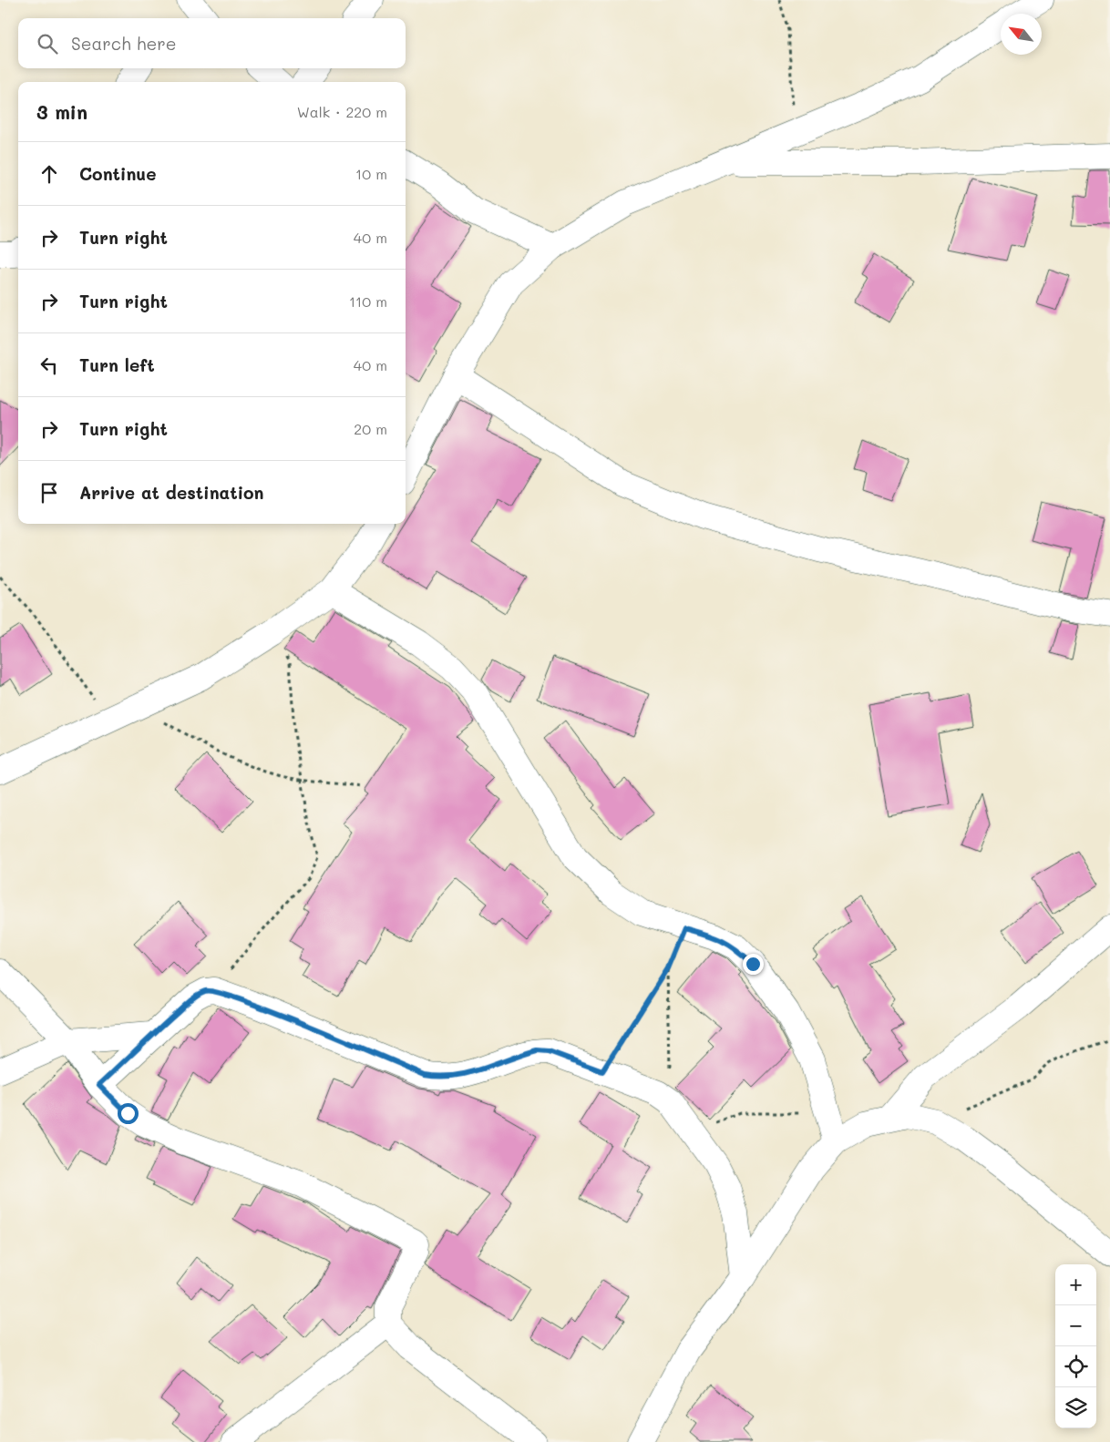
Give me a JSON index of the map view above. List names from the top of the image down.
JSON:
{
  "north": "top left",
  "page": {
    "search": "Search here",
    "heading": ["3 min", "Walk · 220 m"],
    "list": [
      ["Continue", "10 m"],
      ["Turn right", "40 m"],
      ["Turn right", "110 m"],
      ["Turn left", "40 m"],
      ["Turn right", "20 m"],
      "Arrive at destination"
    ],
    "map_buttons": ["+", "−"]
  }
}
